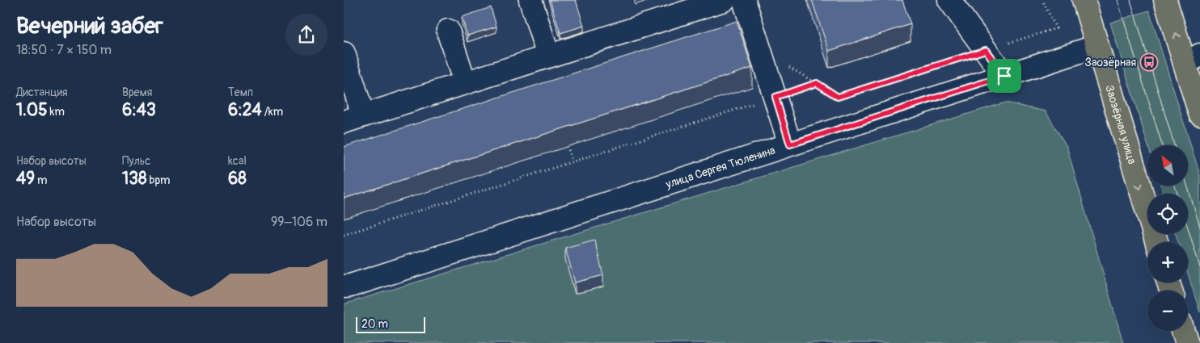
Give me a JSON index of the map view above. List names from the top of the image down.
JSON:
{
  "streets": {
    "main road": ["Заозёрная улица"],
    "street": ["улица Сергея Тюленина"]
  },
  "crossings": [
    ["Заозёрная улица", "улица Сергея Тюленина"]
  ],
  "places": {
    "bus stop": ["Заозёрная"]
  },
  "scale_bar": "20 m",
  "north": "top left",
  "page": {
    "heading": ["Вечерний забег", "18:50 · 7 × 150 m"],
    "stats": [
      ["Дистанция", "1.05 km"],
      ["Время", "6:43"],
      ["Темп", "6:24 /km"],
      ["Набор высоты", "49 m"],
      ["Пульс", "138 bpm"],
      ["kcal", "68"]
    ],
    "map_buttons": ["+", "−"],
    "chart": ["Набор высоты", "99–106 m"],
    "scale": "20 m"
  }
}
